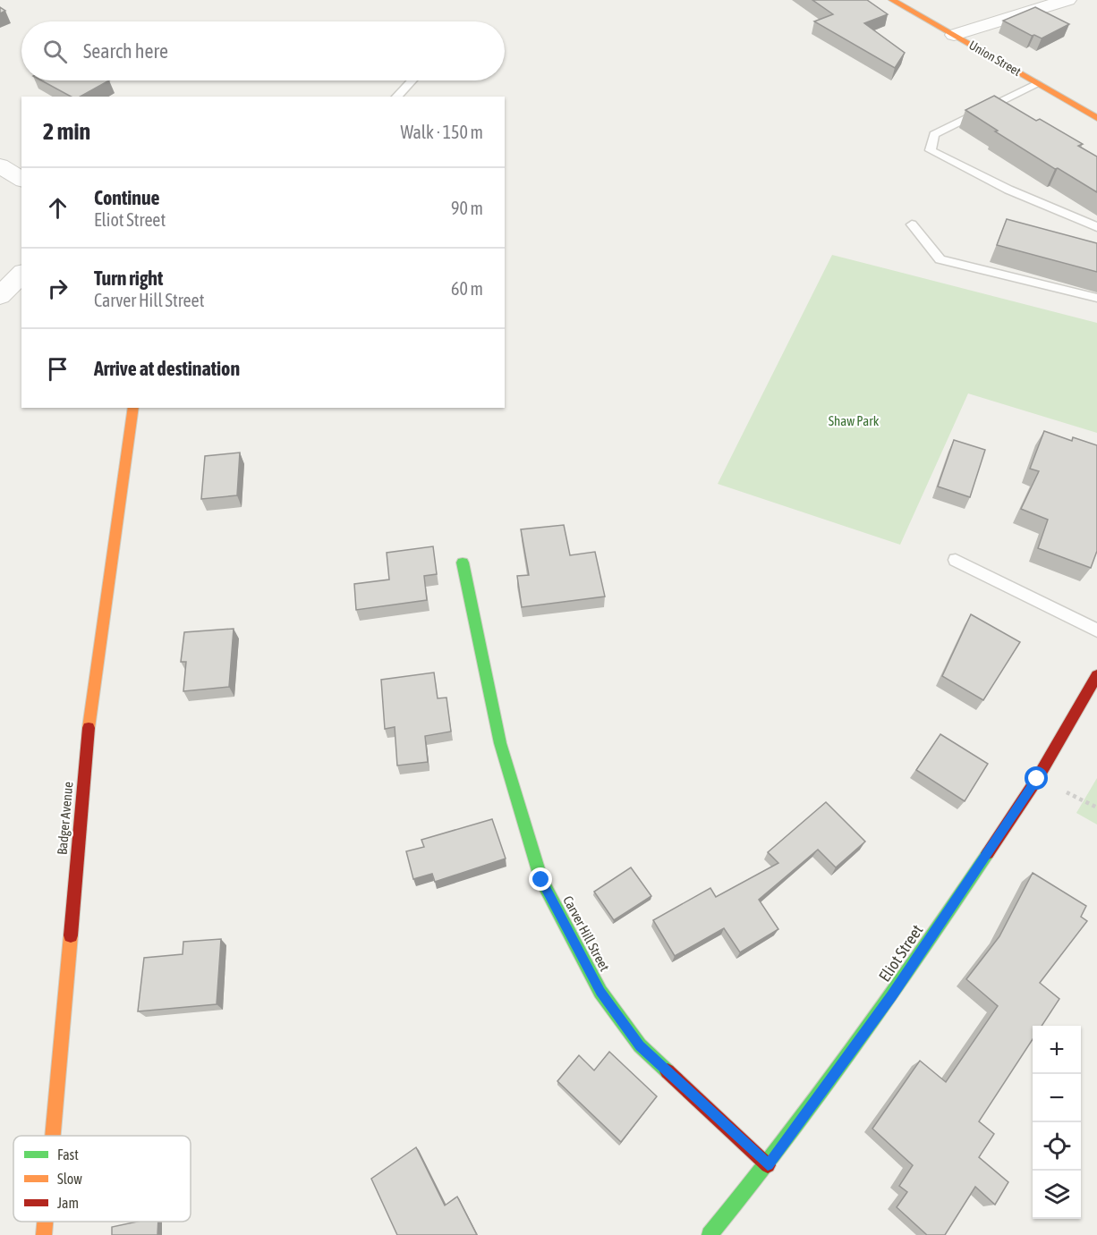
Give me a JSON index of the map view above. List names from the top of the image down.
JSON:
{
  "streets": {
    "street": [
      "Union Street",
      "Badger Avenue",
      "Carver Hill Street",
      "Eliot Street"
    ]
  },
  "crossings": [
    ["Carver Hill Street", "Eliot Street"]
  ],
  "parks": ["Shaw Park"],
  "legend": ["Fast", "Slow", "Jam"],
  "page": {
    "search": "Search here",
    "heading": ["2 min", "Walk · 150 m"],
    "list": [
      ["Continue", "Eliot Street", "90 m"],
      ["Turn right", "Carver Hill Street", "60 m"],
      "Arrive at destination"
    ],
    "map_buttons": ["+", "−"]
  }
}
